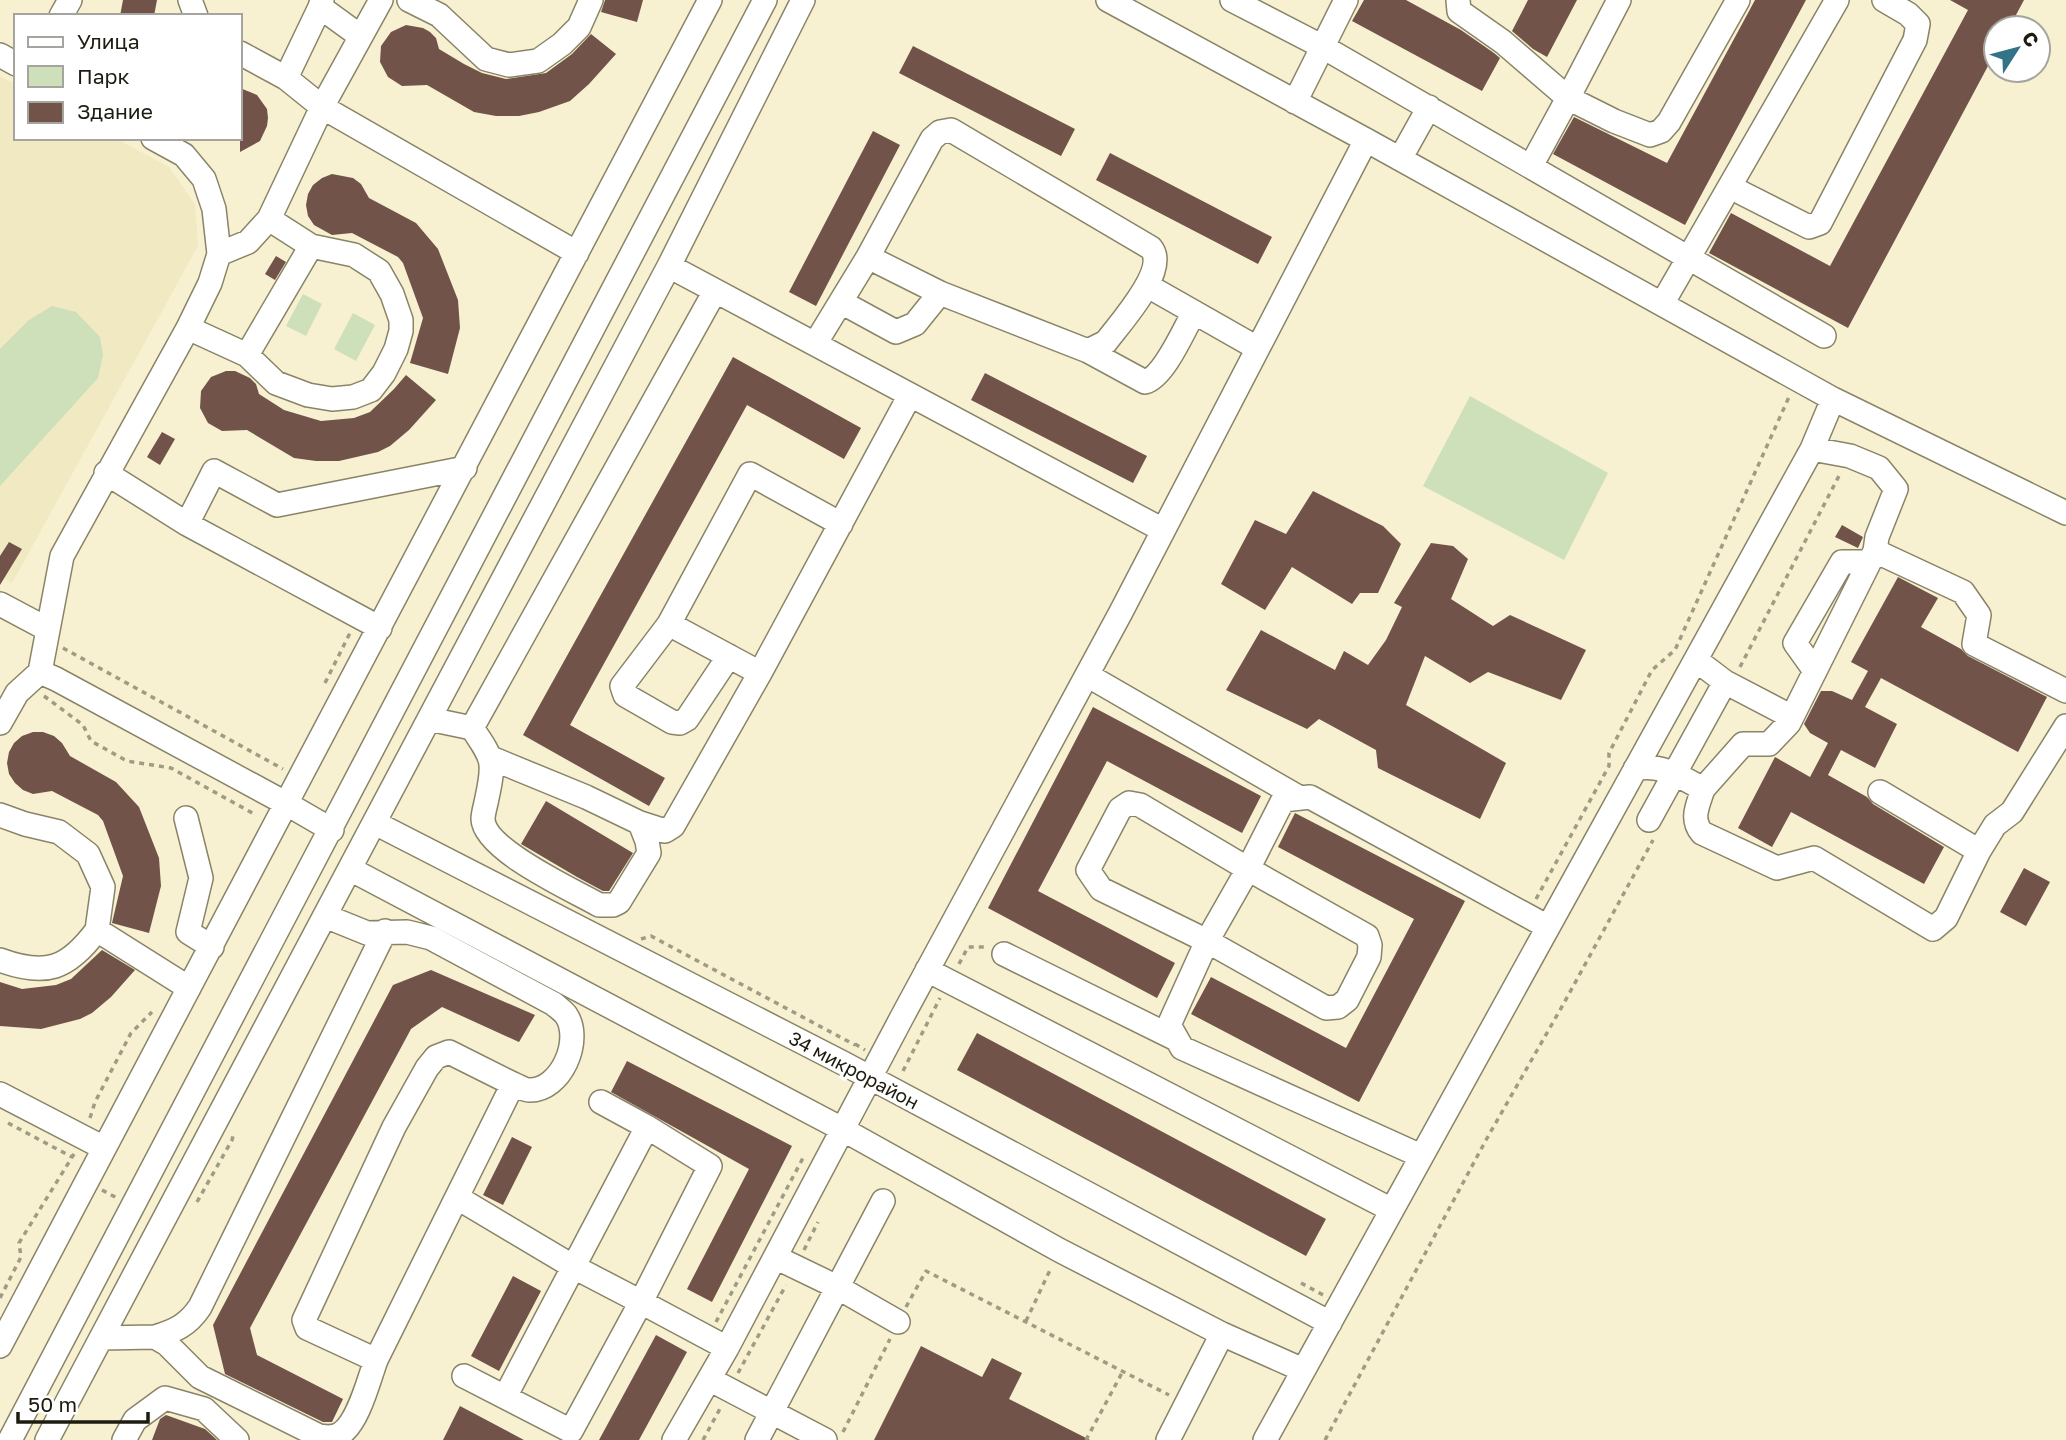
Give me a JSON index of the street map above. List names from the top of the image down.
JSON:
{
  "streets": {
    "street": ["34 микрорайон"]
  },
  "legend": ["Улица", "Парк", "Здание"],
  "scale_bar": "50 m",
  "north": "top right"
}
